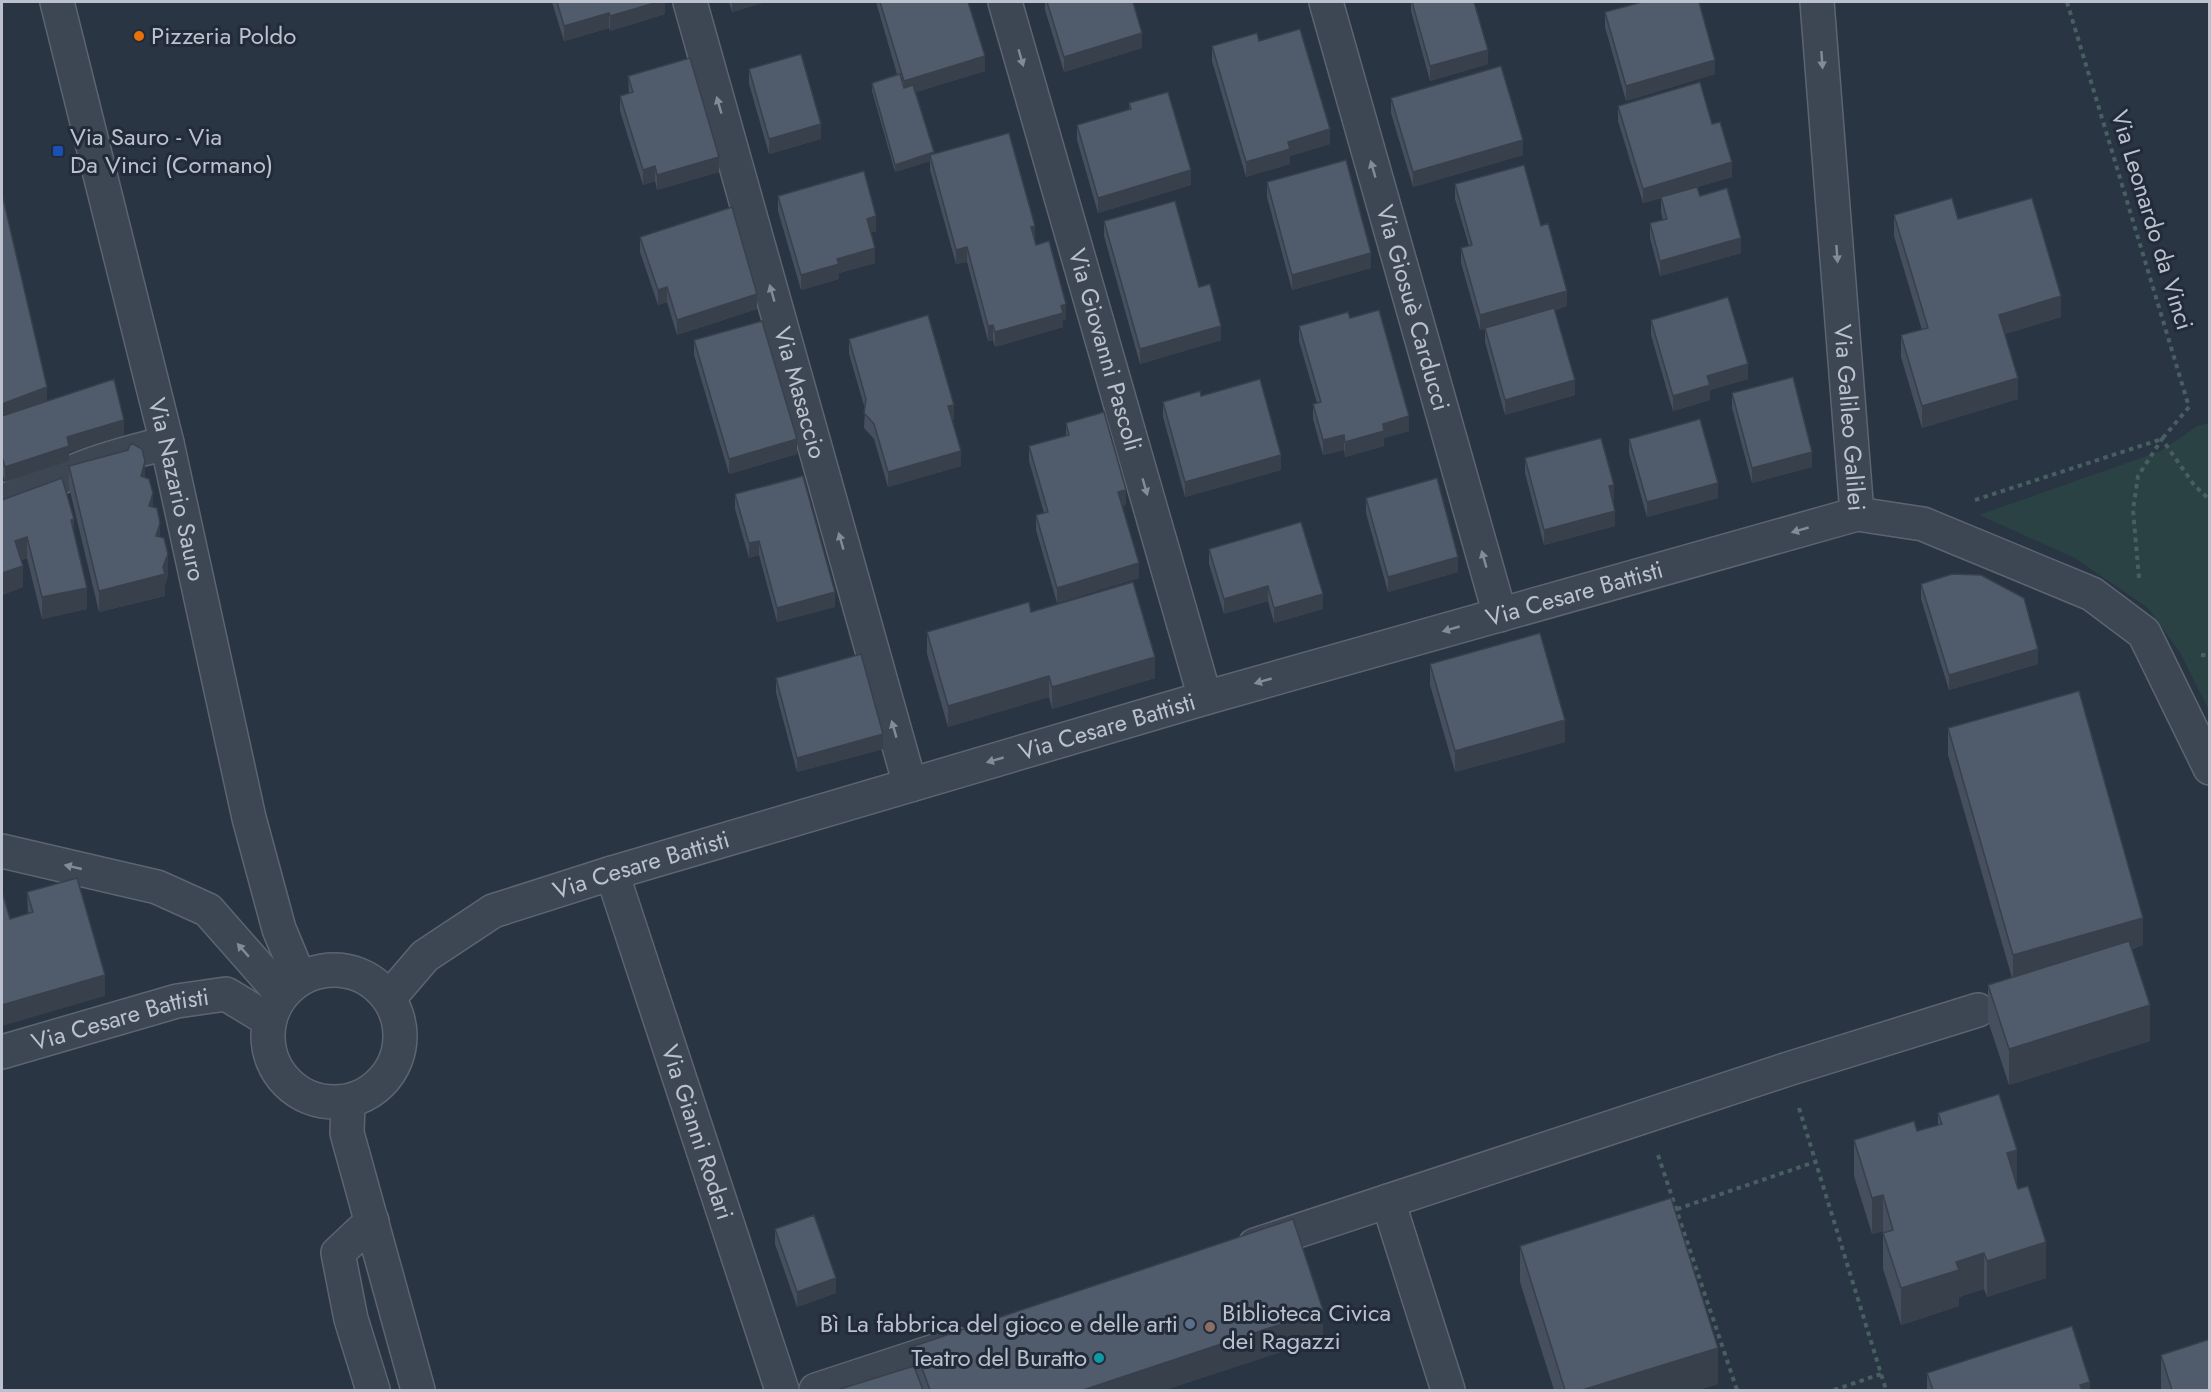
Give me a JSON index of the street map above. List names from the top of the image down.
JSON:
{
  "streets": {
    "street": [
      "Via Giosuè Carducci",
      "Via Giovanni Pascoli",
      "Via Masaccio",
      "Via Galileo Galilei",
      "Via Nazario Sauro",
      "Via Cesare Battisti",
      "Via Gianni Rodari"
    ],
    "path": ["Via Leonardo da Vinci"]
  },
  "crossings": [
    ["Via Giosuè Carducci", "Via Cesare Battisti"],
    ["Via Giovanni Pascoli", "Via Cesare Battisti"],
    ["Via Masaccio", "Via Cesare Battisti"],
    ["Via Galileo Galilei", "Via Cesare Battisti"],
    ["Via Nazario Sauro", "Via Cesare Battisti"],
    ["Via Cesare Battisti", "Via Gianni Rodari"]
  ],
  "one_way": [
    "Via Giosuè Carducci",
    "Via Giovanni Pascoli",
    "Via Masaccio",
    "Via Galileo Galilei",
    "Via Cesare Battisti"
  ],
  "places": {
    "other": [
      "Pizzeria Poldo",
      "Bì La fabbrica del gioco e delle arti",
      "Biblioteca Civica dei Ragazzi",
      "Teatro del Buratto"
    ],
    "transit": ["Via Sauro - Via Da Vinci (Cormano)"]
  }
}
